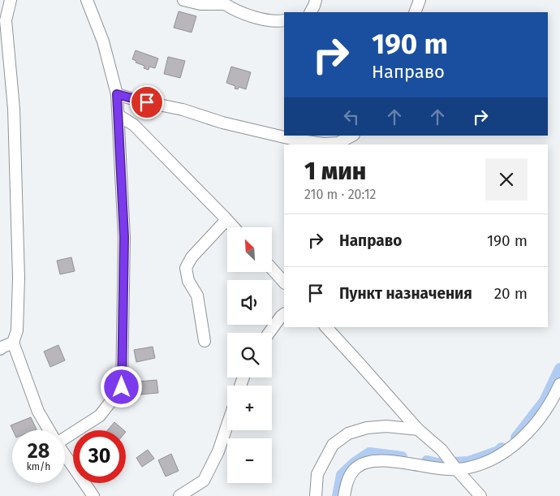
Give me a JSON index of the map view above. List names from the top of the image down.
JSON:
{
  "north": "top left",
  "page": {
    "turn": ["190 m", "Направо"],
    "heading": ["1 мин", "210 m · 20:12"],
    "list": [
      {
        "name": "Направо",
        "value": "190 m"
      },
      {
        "name": "Пункт назначения",
        "value": "20 m"
      }
    ],
    "map_buttons": ["+", "−"],
    "speed": "28 km/h",
    "limit": "30"
  }
}
